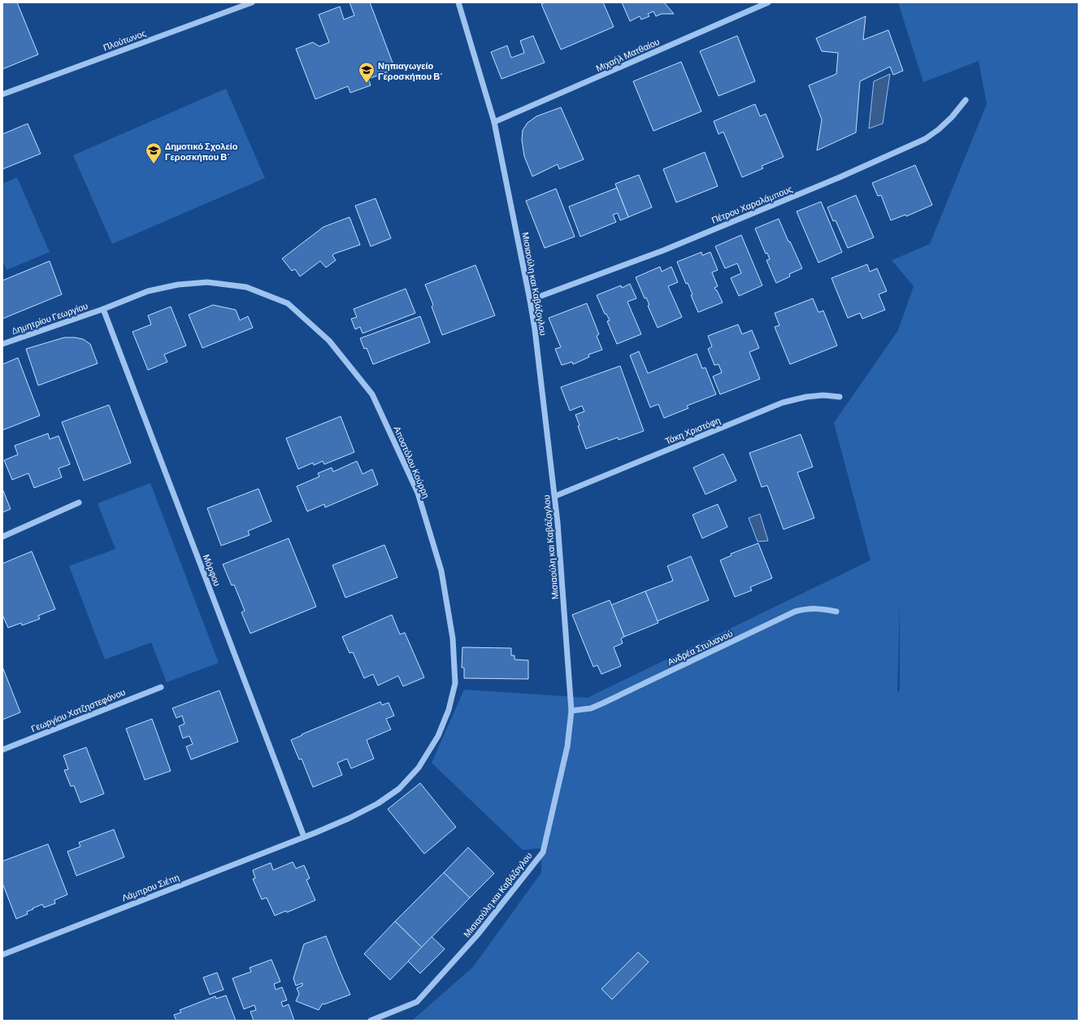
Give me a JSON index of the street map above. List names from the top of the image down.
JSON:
{
  "streets": {
    "street": [
      "Πλούτωνος",
      "Μιχαήλ Ματθαίου",
      "Πέτρου Χαραλάμπους",
      "Μισιαούλη και Καβάζογλου",
      "Δημητρίου Γεωργίου",
      "Τάκη Χριστόφη",
      "Αποστόλου Κούρρη",
      "Μόρφου",
      "Ανδρέα Στυλιανού",
      "Γεωργίου Χατζηστεφάνου",
      "Λάμπρου Σιέπη"
    ]
  },
  "crossings": [
    ["Μιχαήλ Ματθαίου", "Μισιαούλη και Καβάζογλου"],
    ["Πέτρου Χαραλάμπους", "Μισιαούλη και Καβάζογλου"],
    ["Μισιαούλη και Καβάζογλου", "Τάκη Χριστόφη"],
    ["Μισιαούλη και Καβάζογλου", "Ανδρέα Στυλιανού"],
    ["Δημητρίου Γεωργίου", "Αποστόλου Κούρρη"],
    ["Δημητρίου Γεωργίου", "Μόρφου"],
    ["Αποστόλου Κούρρη", "Μόρφου"],
    ["Αποστόλου Κούρρη", "Λάμπρου Σιέπη"],
    ["Μόρφου", "Λάμπρου Σιέπη"]
  ],
  "places": {
    "school or university": ["Νηπιαγωγείο Γεροσκήπου Β΄", "Δημοτικό Σχολείο Γεροσκήπου Β΄"]
  }
}
